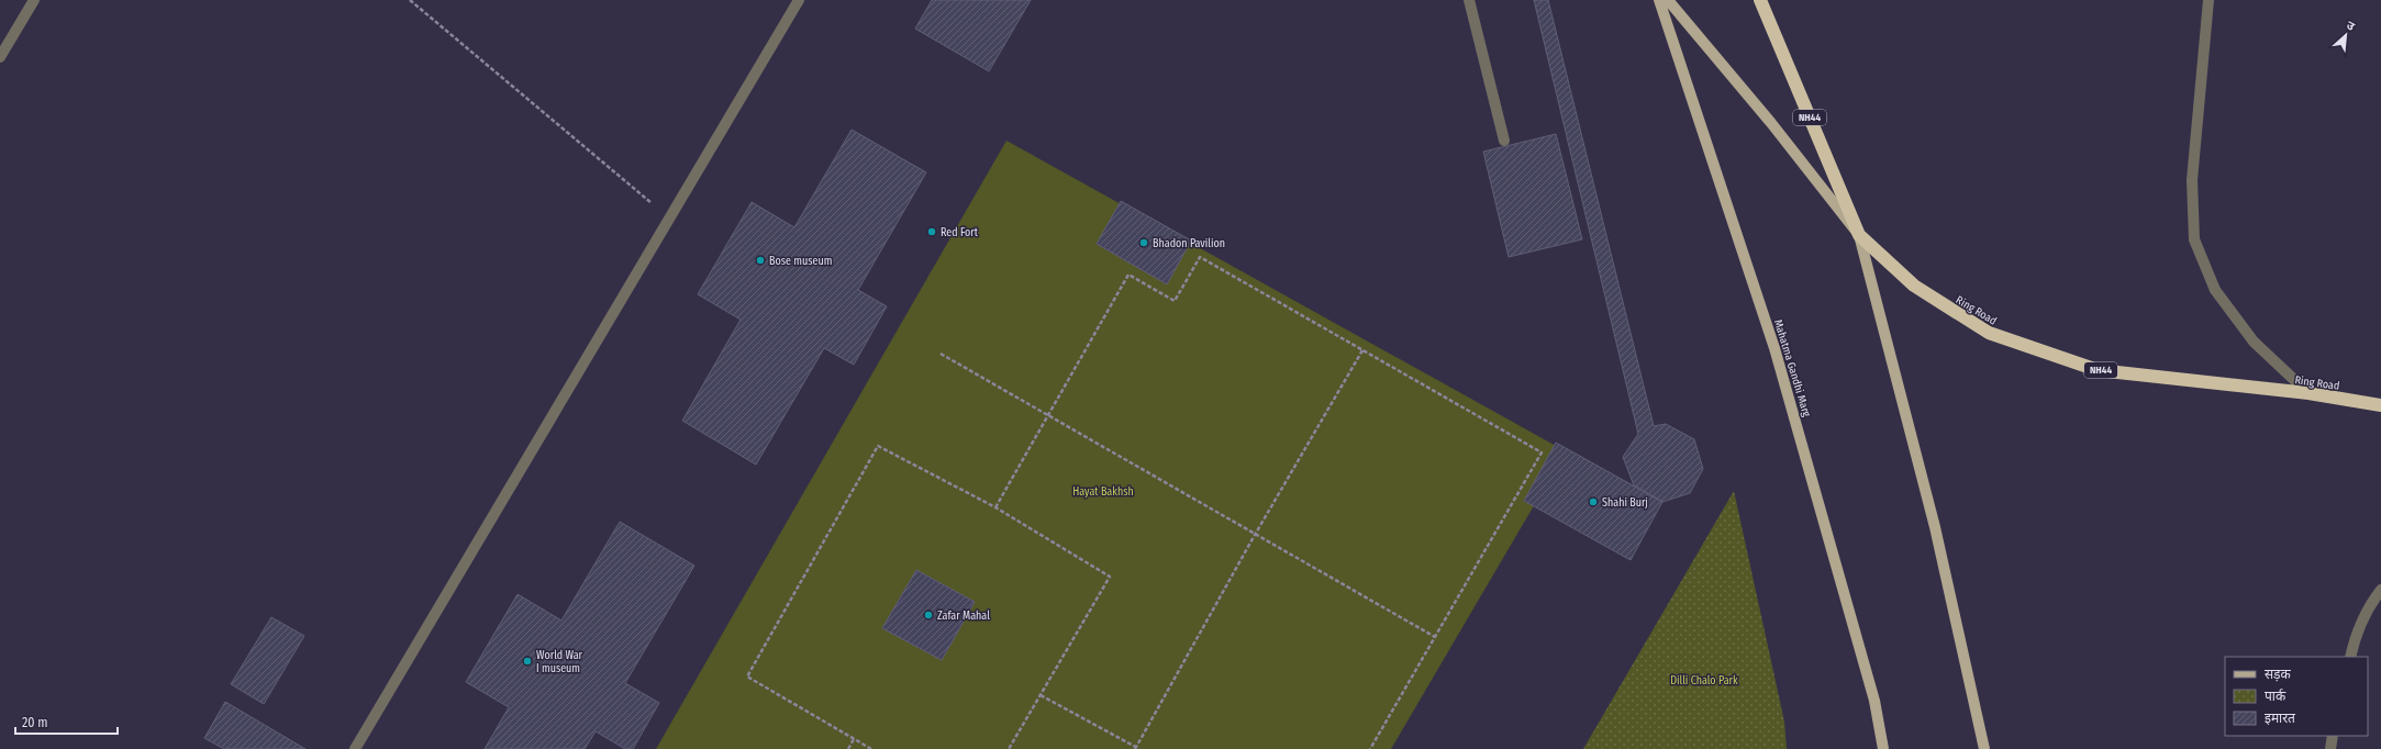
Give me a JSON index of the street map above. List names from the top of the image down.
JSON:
{
  "streets": {
    "highway": ["NH44", "Ring Road"],
    "main road": ["Mahatma Gandhi Marg"]
  },
  "parks": ["Hayat Bakhsh", "Dilli Chalo Park"],
  "places": [
    "Red Fort",
    "Bhadon Pavilion",
    "Bose museum",
    "Shahi Burj",
    "Zafar Mahal",
    "World War I museum"
  ],
  "legend": ["सड़क", "पार्क", "इमारत"],
  "scale_bar": "20 m",
  "north": "top right"
}
